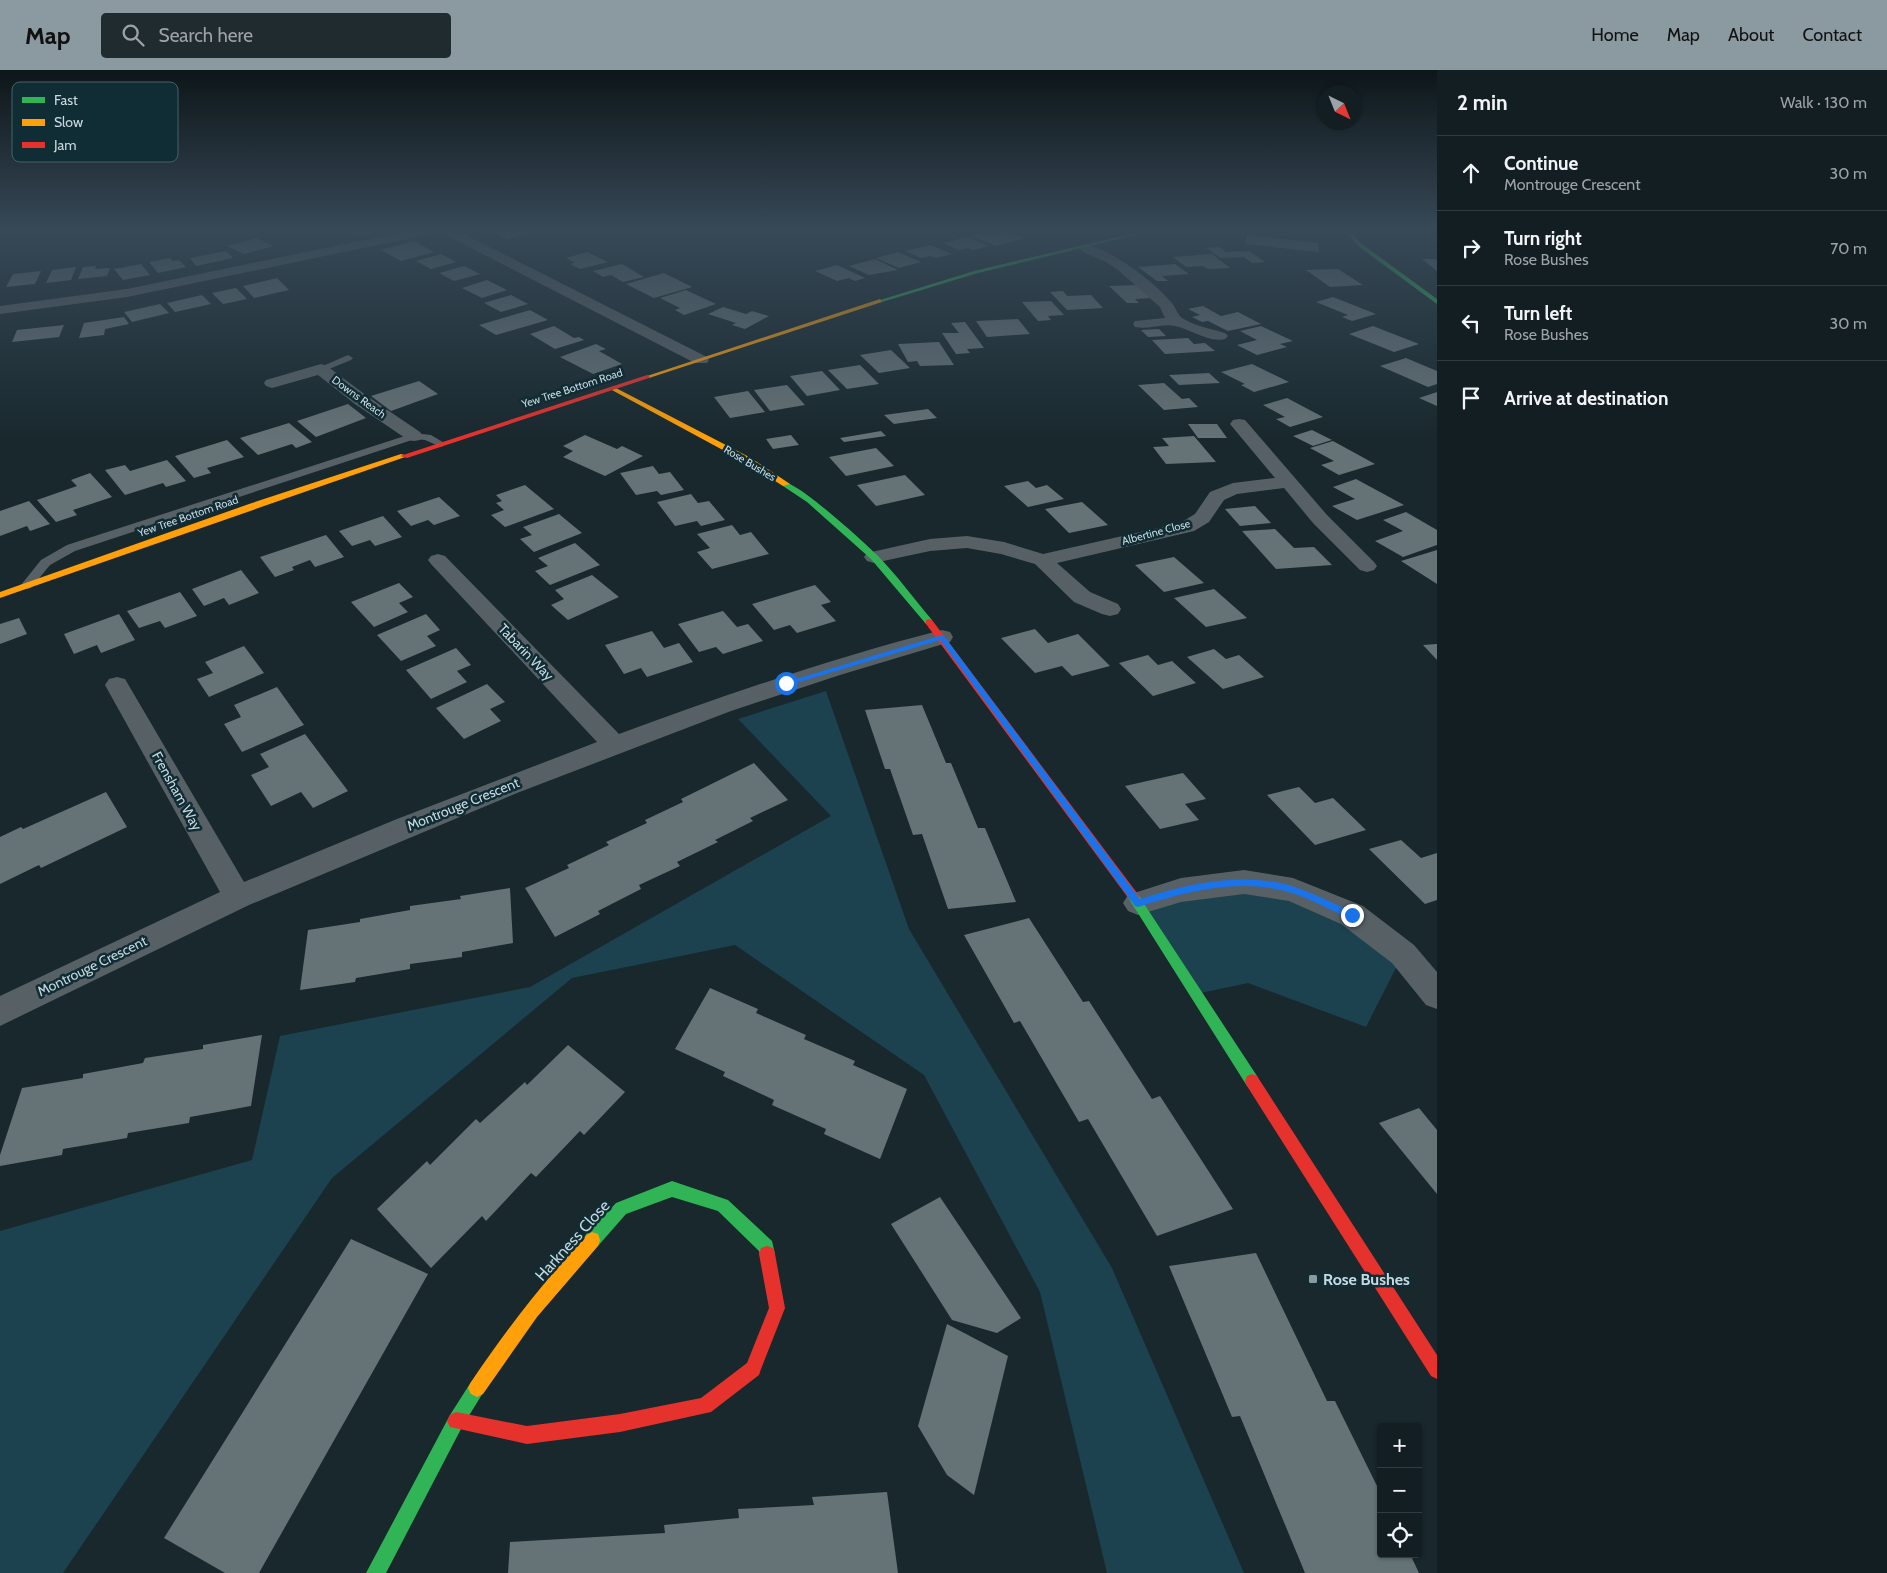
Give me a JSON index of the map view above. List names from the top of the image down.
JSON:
{
  "streets": {
    "main road": ["Yew Tree Bottom Road", "Rose Bushes", "Harkness Close"],
    "street": [
      "Downs Reach",
      "Albertine Close",
      "Tabarin Way",
      "Frensham Way",
      "Montrouge Crescent"
    ]
  },
  "crossings": [
    ["Yew Tree Bottom Road", "Rose Bushes"],
    ["Rose Bushes", "Montrouge Crescent"],
    ["Tabarin Way", "Montrouge Crescent"],
    ["Frensham Way", "Montrouge Crescent"]
  ],
  "places": {
    "transit": ["Rose Bushes"]
  },
  "legend": ["Fast", "Slow", "Jam"],
  "north": "bottom right",
  "page": {
    "header": "Map",
    "search": "Search here",
    "nav": [
      "Home",
      "Map",
      "About",
      "Contact"
    ],
    "heading": ["2 min", "Walk · 130 m"],
    "list": [
      ["Continue", "Montrouge Crescent", "30 m"],
      ["Turn right", "Rose Bushes", "70 m"],
      ["Turn left", "Rose Bushes", "30 m"],
      "Arrive at destination"
    ],
    "map_buttons": ["+", "−"]
  }
}
